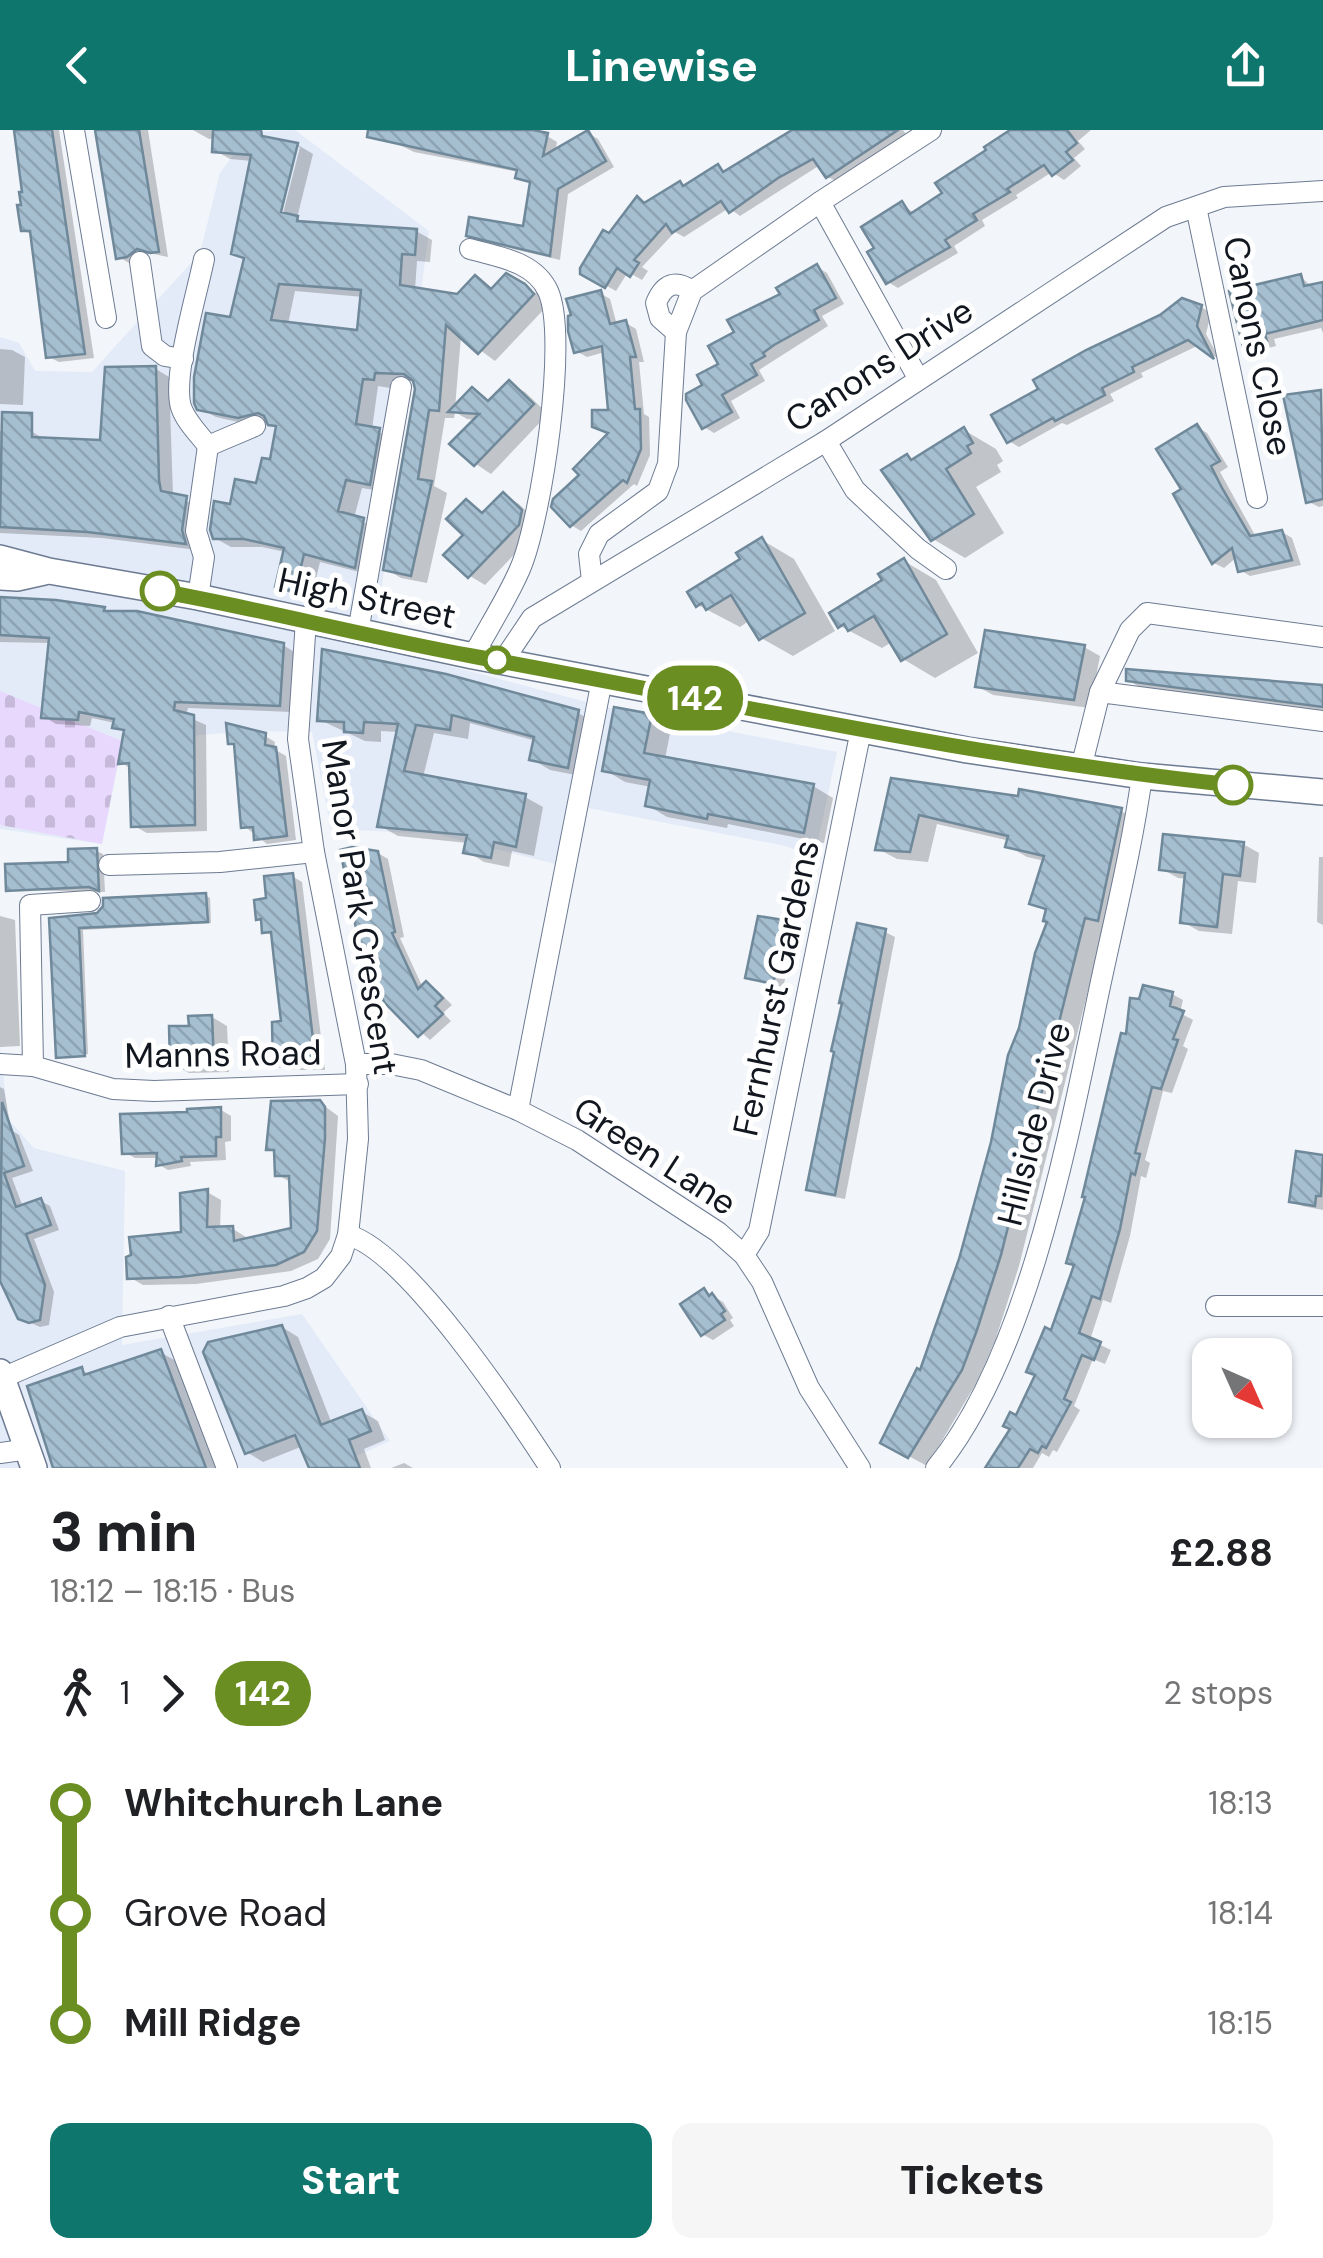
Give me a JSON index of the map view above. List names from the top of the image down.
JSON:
{
  "streets": {
    "main road": ["High Street"],
    "street": [
      "Canons Close",
      "Canons Drive",
      "Manor Park Crescent",
      "Fernhurst Gardens",
      "Manns Road",
      "Hillside Drive",
      "Green Lane"
    ]
  },
  "crossings": [
    ["Canons Close", "Canons Drive"],
    ["Canons Drive", "High Street"],
    ["High Street", "Manor Park Crescent"],
    ["High Street", "Fernhurst Gardens"],
    ["High Street", "Hillside Drive"],
    ["Manor Park Crescent", "Manns Road"],
    ["Manor Park Crescent", "Green Lane"],
    ["Fernhurst Gardens", "Green Lane"],
    ["Manns Road", "Green Lane"]
  ],
  "lines": ["bus line 142"],
  "north": "bottom right",
  "page": {
    "header": "Linewise",
    "on_map": "142",
    "heading": ["3 min", "18:12 – 18:15 · Bus", "£2.88"],
    "legs": ["1", "142", "2 stops"],
    "list": [
      {
        "name": "Whitchurch Lane",
        "value": "18:13"
      },
      {
        "name": "Grove Road",
        "value": "18:14"
      },
      {
        "name": "Mill Ridge",
        "value": "18:15"
      }
    ],
    "buttons": ["Start", "Tickets"]
  }
}
